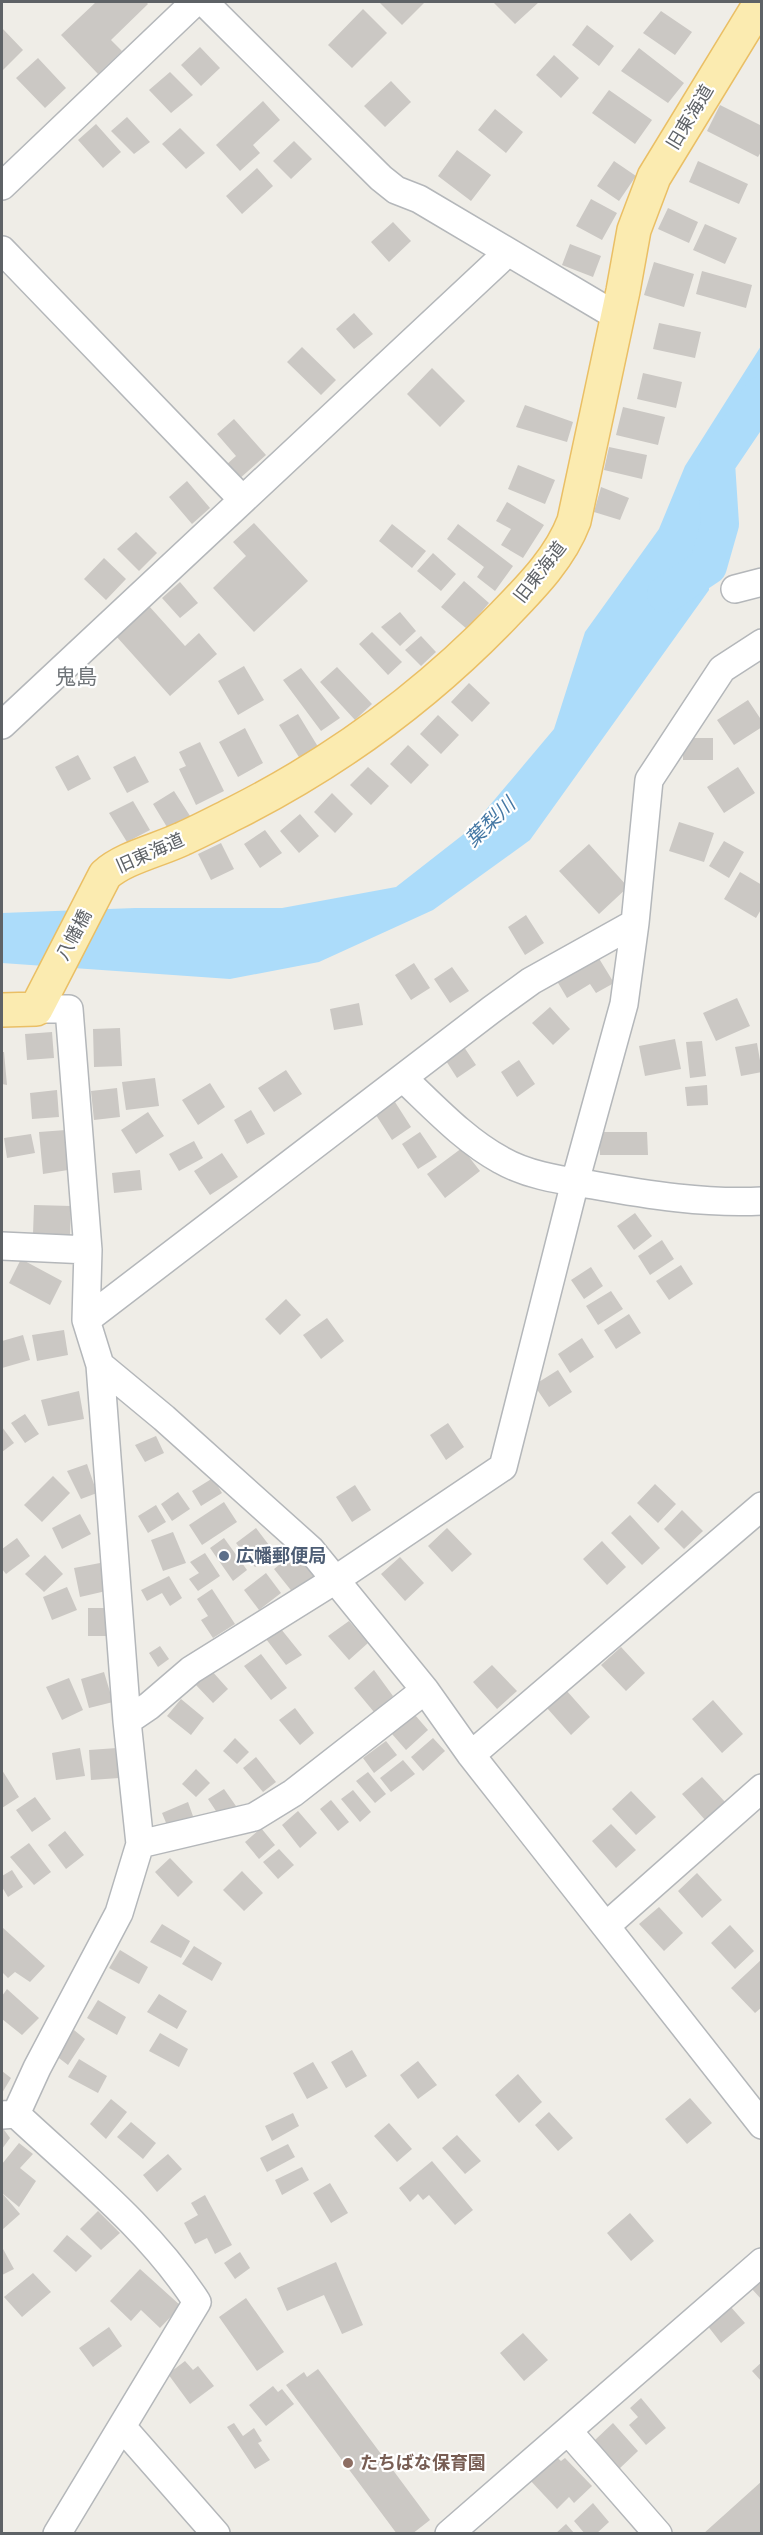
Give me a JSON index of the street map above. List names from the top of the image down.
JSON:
{
  "streets": {
    "main road": ["旧東海道", "八幡橋"]
  },
  "crossings": [
    ["旧東海道", "八幡橋"]
  ],
  "districts": ["鬼島"],
  "water": ["葉梨川"],
  "places": ["広幡郵便局", "たちばな保育園"]
}
